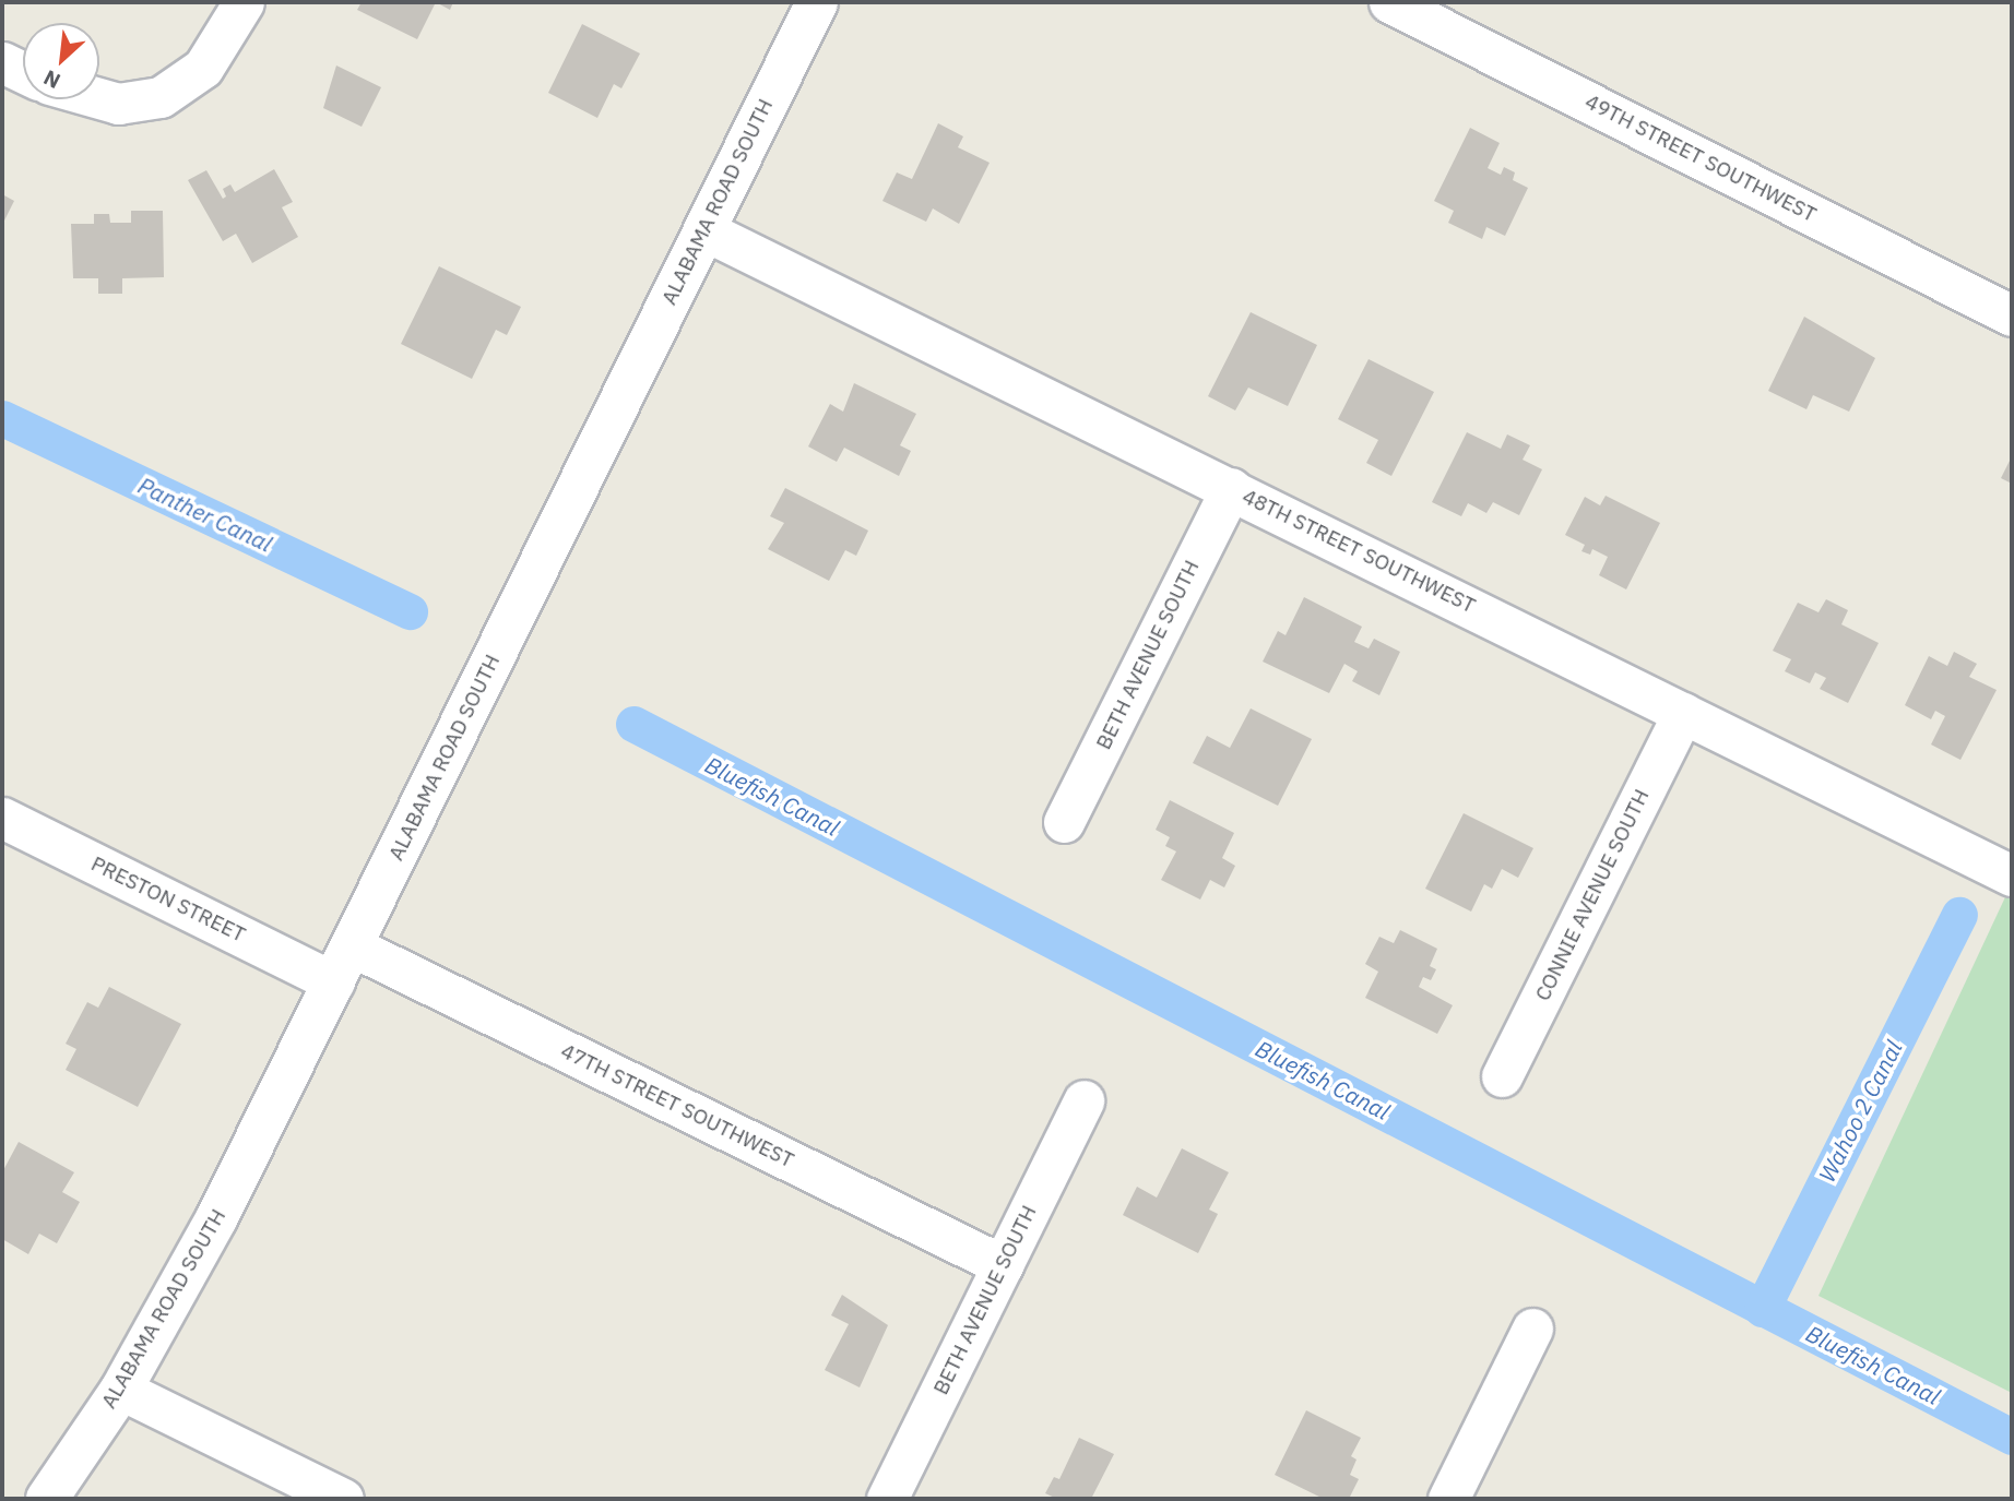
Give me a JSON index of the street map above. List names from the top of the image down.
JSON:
{
  "streets": {
    "street": [
      "49TH STREET SOUTHWEST",
      "ALABAMA ROAD SOUTH",
      "48TH STREET SOUTHWEST",
      "BETH AVENUE SOUTH",
      "CONNIE AVENUE SOUTH",
      "PRESTON STREET",
      "47TH STREET SOUTHWEST"
    ]
  },
  "crossings": [
    ["ALABAMA ROAD SOUTH", "48TH STREET SOUTHWEST"],
    ["ALABAMA ROAD SOUTH", "PRESTON STREET"],
    ["ALABAMA ROAD SOUTH", "47TH STREET SOUTHWEST"],
    ["48TH STREET SOUTHWEST", "BETH AVENUE SOUTH"],
    ["48TH STREET SOUTHWEST", "CONNIE AVENUE SOUTH"],
    ["BETH AVENUE SOUTH", "47TH STREET SOUTHWEST"],
    ["PRESTON STREET", "47TH STREET SOUTHWEST"]
  ],
  "water": ["Panther Canal", "Bluefish Canal", "Wahoo 2 Canal"],
  "north": "bottom left"
}
